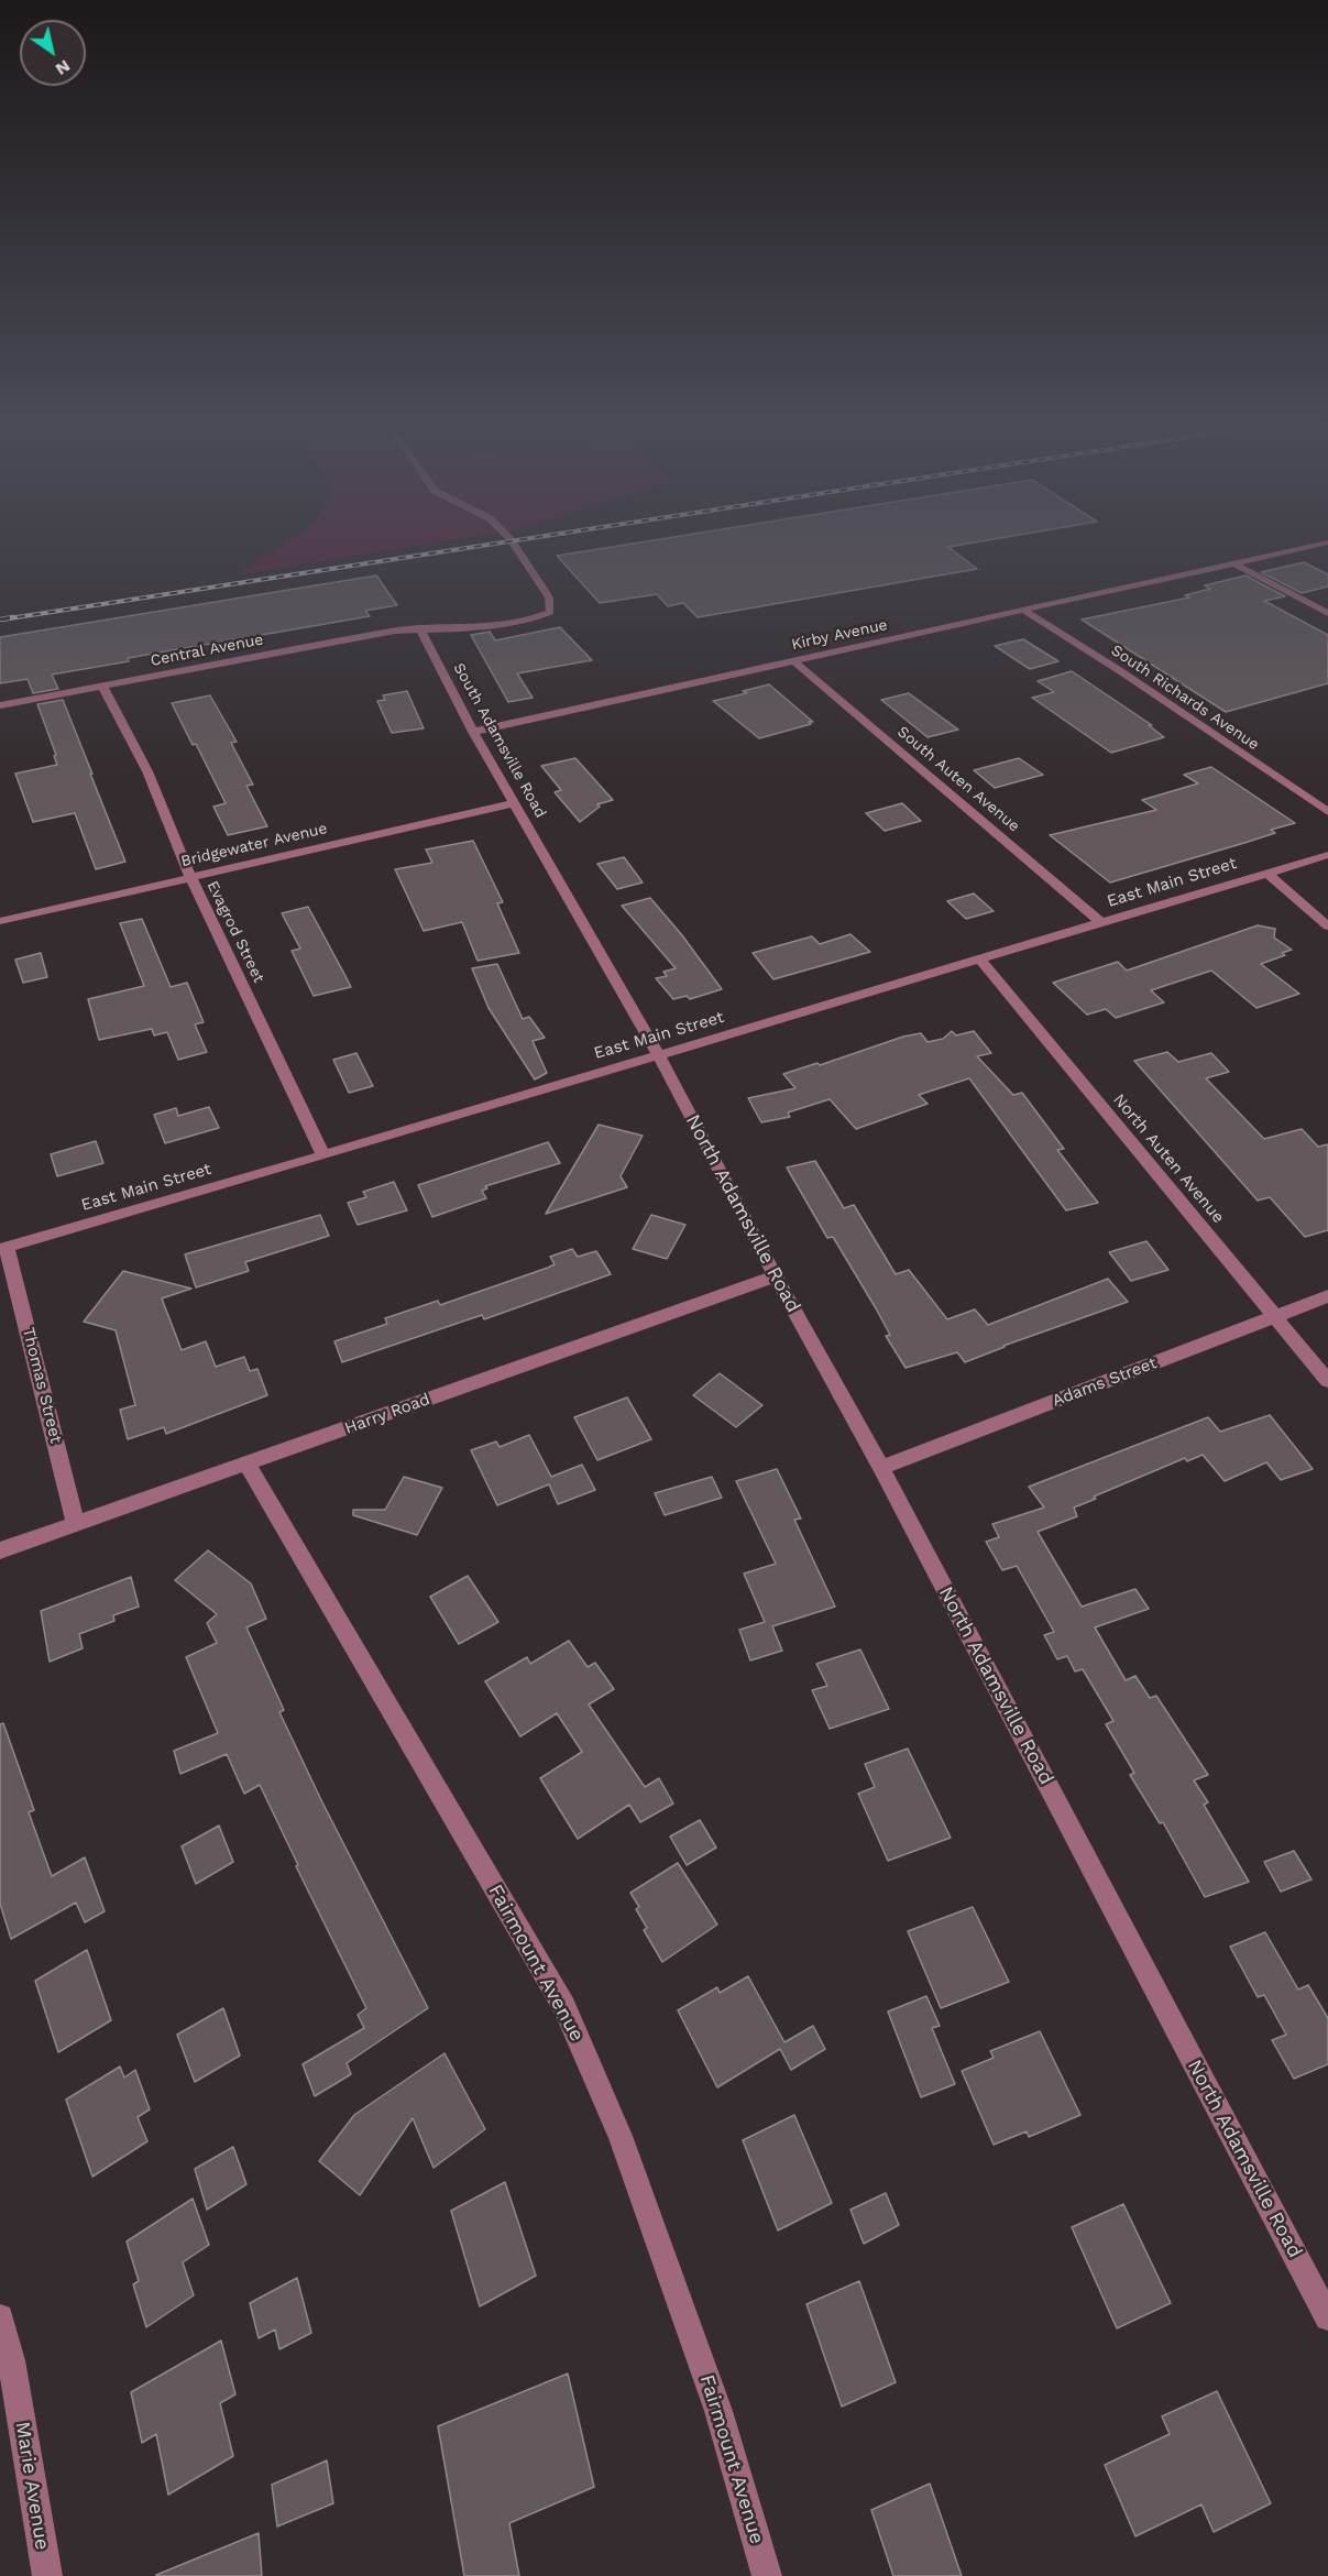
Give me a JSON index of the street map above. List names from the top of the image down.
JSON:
{
  "streets": {
    "street": [
      "Kirby Avenue",
      "Central Avenue",
      "South Richards Avenue",
      "South Adamsville Road",
      "South Auten Avenue",
      "Bridgewater Avenue",
      "East Main Street",
      "Evagrod Street",
      "North Auten Avenue",
      "North Adamsville Road",
      "Adams Street",
      "Thomas Street",
      "Harry Road",
      "Fairmount Avenue",
      "Marie Avenue"
    ]
  },
  "crossings": [
    ["Kirby Avenue", "South Richards Avenue"],
    ["Kirby Avenue", "South Adamsville Road"],
    ["Kirby Avenue", "South Auten Avenue"],
    ["Central Avenue", "South Adamsville Road"],
    ["Central Avenue", "Evagrod Street"],
    ["South Adamsville Road", "Bridgewater Avenue"],
    ["South Adamsville Road", "East Main Street"],
    ["South Adamsville Road", "North Adamsville Road"],
    ["South Auten Avenue", "East Main Street"],
    ["Bridgewater Avenue", "Evagrod Street"],
    ["East Main Street", "Evagrod Street"],
    ["East Main Street", "North Auten Avenue"],
    ["East Main Street", "North Adamsville Road"],
    ["East Main Street", "Thomas Street"],
    ["North Auten Avenue", "Adams Street"],
    ["North Adamsville Road", "Adams Street"],
    ["North Adamsville Road", "Harry Road"],
    ["Thomas Street", "Harry Road"],
    ["Harry Road", "Fairmount Avenue"]
  ],
  "north": "bottom right"
}
